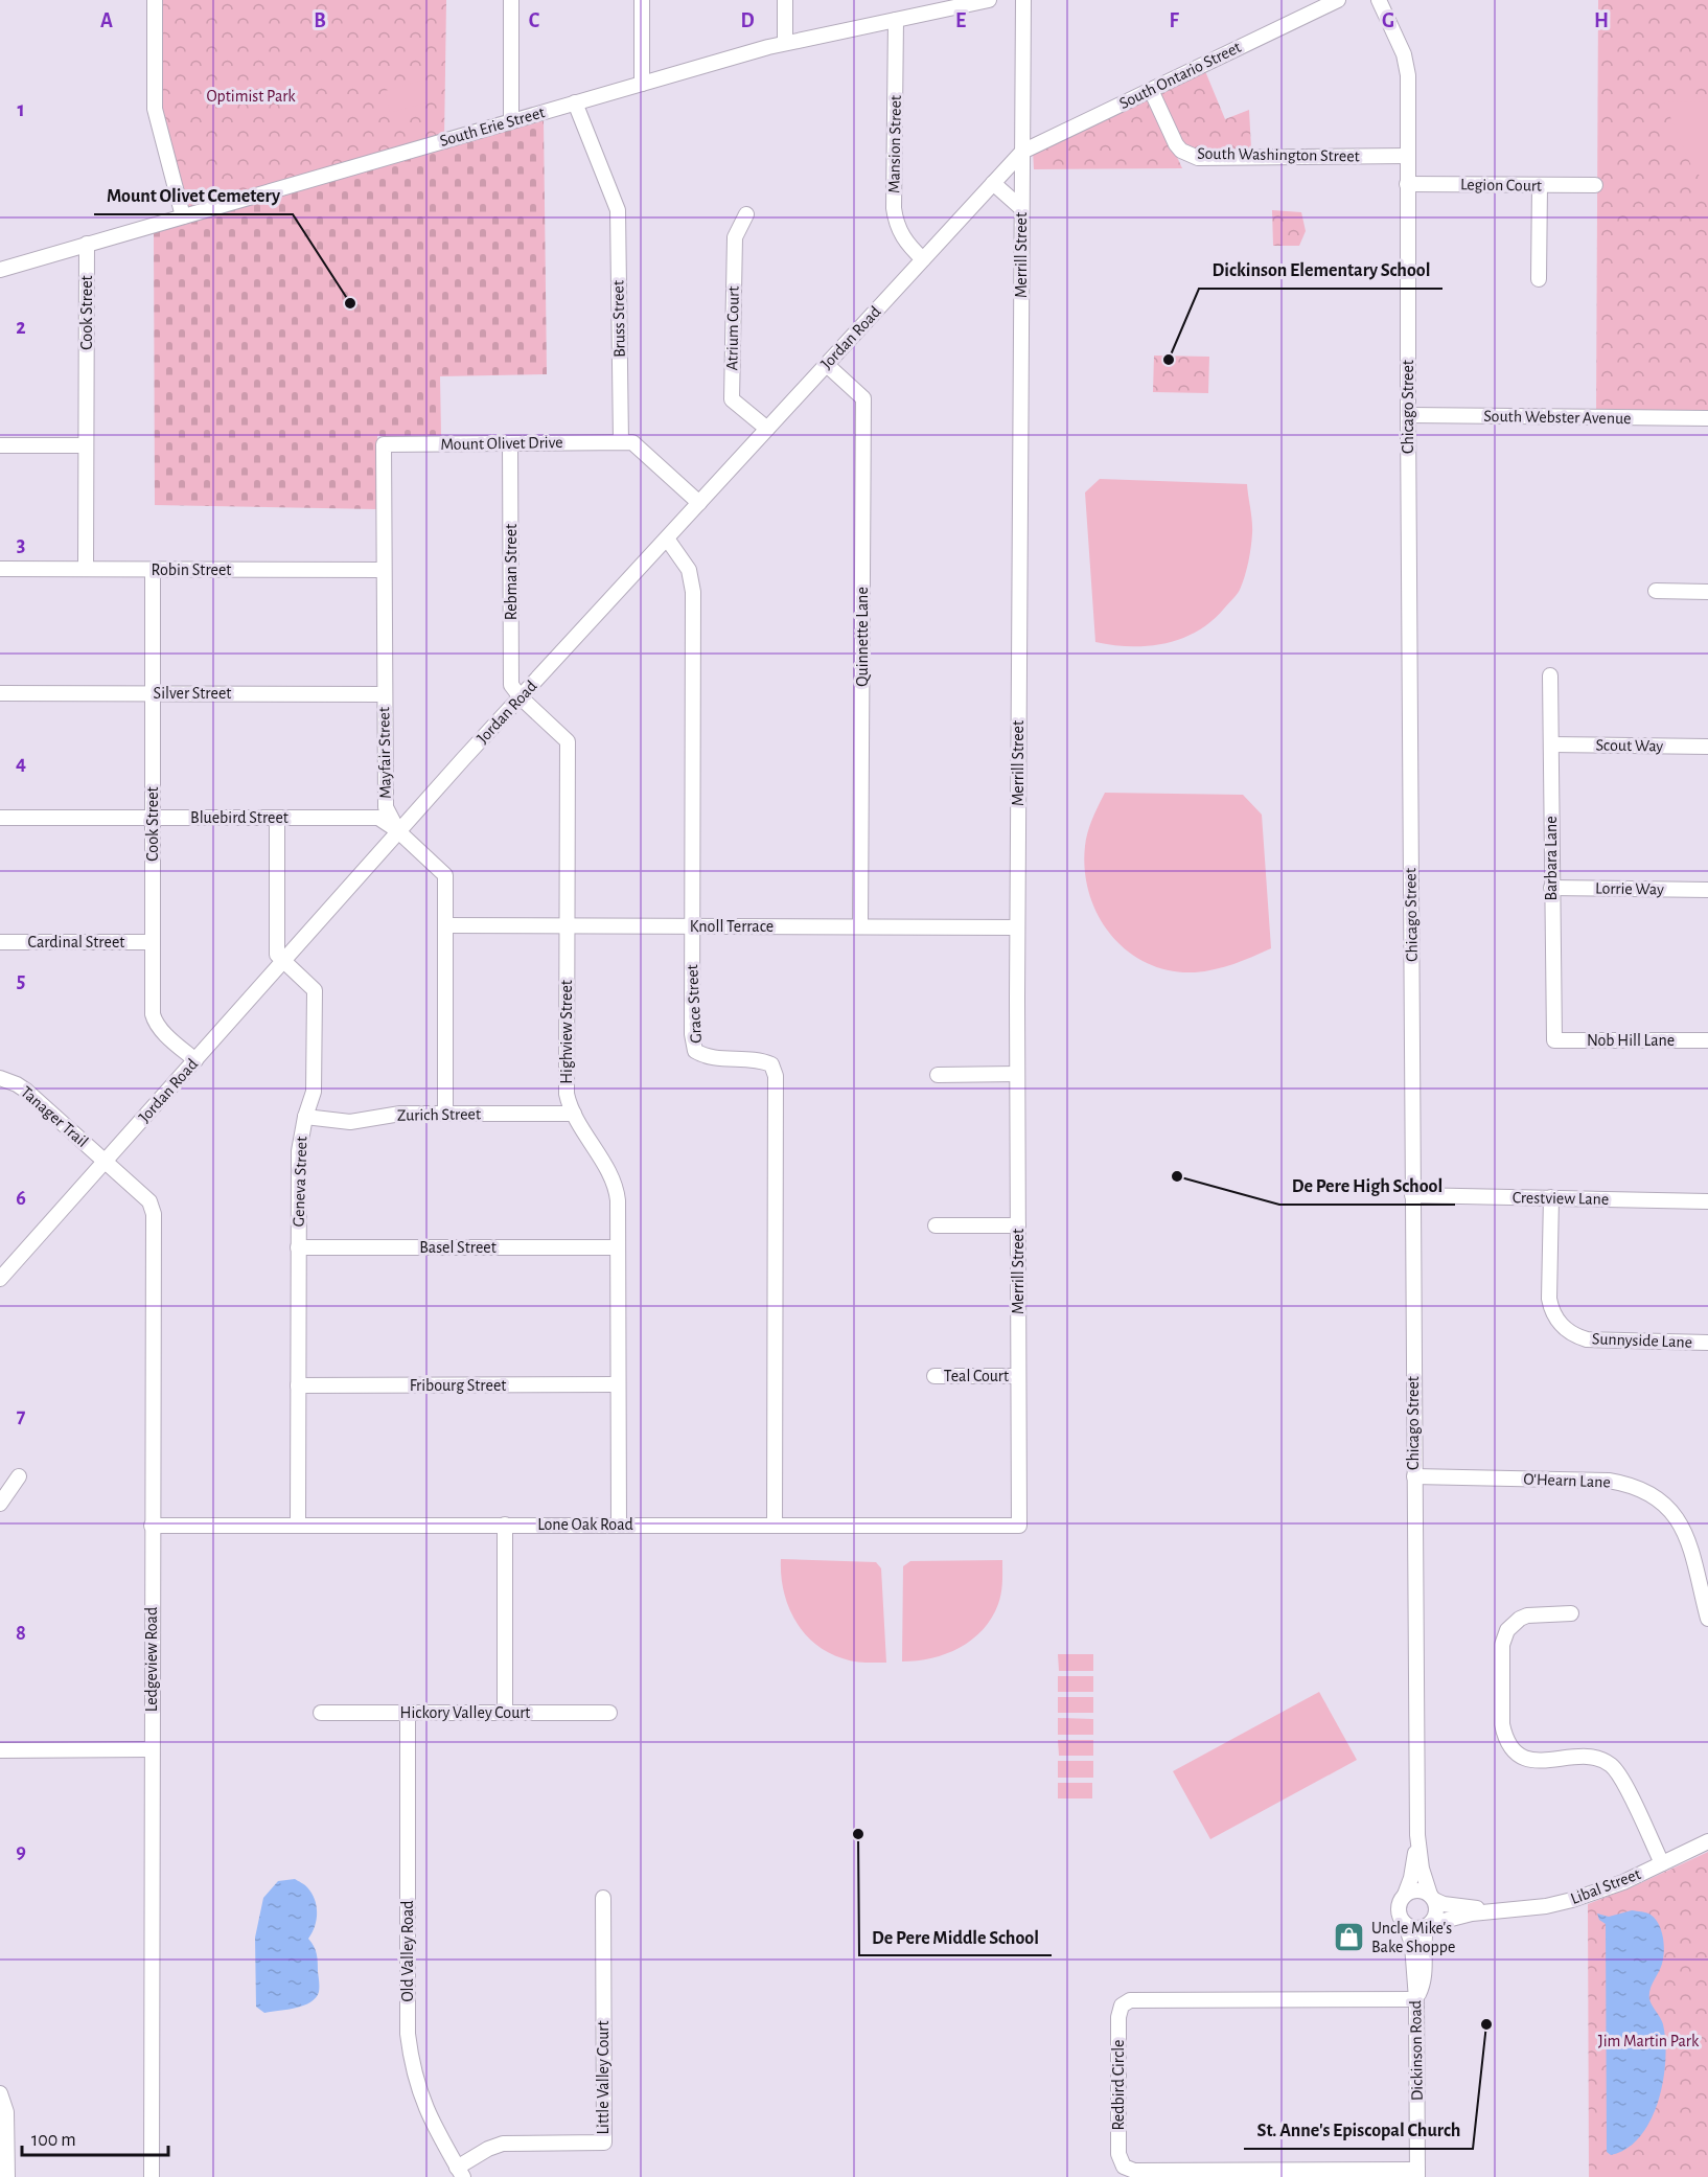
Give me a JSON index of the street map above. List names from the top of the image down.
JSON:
{
  "streets": {
    "street": [
      "South Ontario Street",
      "South Erie Street",
      "Mansion Street",
      "South Washington Street",
      "Legion Court",
      "Merrill Street",
      "Cook Street",
      "Bruss Street",
      "Atrium Court",
      "Jordan Road",
      "Chicago Street",
      "South Webster Avenue",
      "Mount Olivet Drive",
      "Robin Street",
      "Rebman Street",
      "Quinnette Lane",
      "Silver Street",
      "Scout Way",
      "Mayfair Street",
      "Bluebird Street",
      "Barbara Lane",
      "Lorrie Way",
      "Knoll Terrace",
      "Cardinal Street",
      "Grace Street",
      "Highview Street",
      "Nob Hill Lane",
      "Zurich Street",
      "Tanager Trail",
      "Geneva Street",
      "Crestview Lane",
      "Basel Street",
      "Sunnyside Lane",
      "Teal Court",
      "Fribourg Street",
      "O'Hearn Lane",
      "Lone Oak Road",
      "Ledgeview Road",
      "Hickory Valley Court",
      "Libal Street",
      "Old Valley Road",
      "Dickinson Road",
      "Little Valley Court",
      "Redbird Circle"
    ]
  },
  "crossings": [
    ["South Ontario Street", "South Washington Street"],
    ["South Ontario Street", "Merrill Street"],
    ["South Ontario Street", "Jordan Road"],
    ["South Erie Street", "Mansion Street"],
    ["South Erie Street", "Cook Street"],
    ["South Erie Street", "Bruss Street"],
    ["Mansion Street", "Jordan Road"],
    ["South Washington Street", "Chicago Street"],
    ["Legion Court", "Chicago Street"],
    ["Merrill Street", "Jordan Road"],
    ["Merrill Street", "Knoll Terrace"],
    ["Merrill Street", "Teal Court"],
    ["Merrill Street", "Lone Oak Road"],
    ["Cook Street", "Jordan Road"],
    ["Cook Street", "Robin Street"],
    ["Cook Street", "Silver Street"],
    ["Cook Street", "Bluebird Street"],
    ["Cook Street", "Cardinal Street"],
    ["Bruss Street", "Mount Olivet Drive"],
    ["Atrium Court", "Jordan Road"],
    ["Jordan Road", "Rebman Street"],
    ["Jordan Road", "Quinnette Lane"],
    ["Jordan Road", "Mayfair Street"],
    ["Jordan Road", "Bluebird Street"],
    ["Jordan Road", "Grace Street"],
    ["Jordan Road", "Highview Street"],
    ["Jordan Road", "Tanager Trail"],
    ["Jordan Road", "Geneva Street"],
    ["Jordan Road", "Ledgeview Road"],
    ["Chicago Street", "South Webster Avenue"],
    ["Chicago Street", "Crestview Lane"],
    ["Chicago Street", "O'Hearn Lane"],
    ["Chicago Street", "Libal Street"],
    ["Chicago Street", "Dickinson Road"],
    ["Mount Olivet Drive", "Rebman Street"],
    ["Mount Olivet Drive", "Mayfair Street"],
    ["Robin Street", "Mayfair Street"],
    ["Rebman Street", "Highview Street"],
    ["Quinnette Lane", "Knoll Terrace"],
    ["Silver Street", "Mayfair Street"],
    ["Scout Way", "Barbara Lane"],
    ["Mayfair Street", "Bluebird Street"],
    ["Mayfair Street", "Knoll Terrace"],
    ["Mayfair Street", "Zurich Street"],
    ["Barbara Lane", "Lorrie Way"],
    ["Barbara Lane", "Nob Hill Lane"],
    ["Knoll Terrace", "Grace Street"],
    ["Knoll Terrace", "Highview Street"],
    ["Grace Street", "Lone Oak Road"],
    ["Highview Street", "Zurich Street"],
    ["Highview Street", "Basel Street"],
    ["Highview Street", "Fribourg Street"],
    ["Highview Street", "Lone Oak Road"],
    ["Zurich Street", "Geneva Street"],
    ["Tanager Trail", "Ledgeview Road"],
    ["Geneva Street", "Basel Street"],
    ["Geneva Street", "Fribourg Street"],
    ["Geneva Street", "Lone Oak Road"],
    ["Crestview Lane", "Sunnyside Lane"],
    ["Lone Oak Road", "Ledgeview Road"],
    ["Hickory Valley Court", "Old Valley Road"],
    ["Libal Street", "Dickinson Road"],
    ["Old Valley Road", "Little Valley Court"],
    ["Dickinson Road", "Redbird Circle"]
  ],
  "parks": ["Optimist Park", "Jim Martin Park"],
  "places": {
    "other": [
      "Mount Olivet Cemetery",
      "Dickinson Elementary School",
      "De Pere High School",
      "De Pere Middle School",
      "St. Anne's Episcopal Church"
    ],
    "shop": ["Uncle Mike's Bake Shoppe"]
  },
  "scale_bar": "100 m",
  "grid": {
    "columns": [
      "A",
      "B",
      "C",
      "D",
      "E",
      "F",
      "G",
      "H"
    ],
    "rows": [
      "1",
      "2",
      "3",
      "4",
      "5",
      "6",
      "7",
      "8",
      "9"
    ]
  }
}
